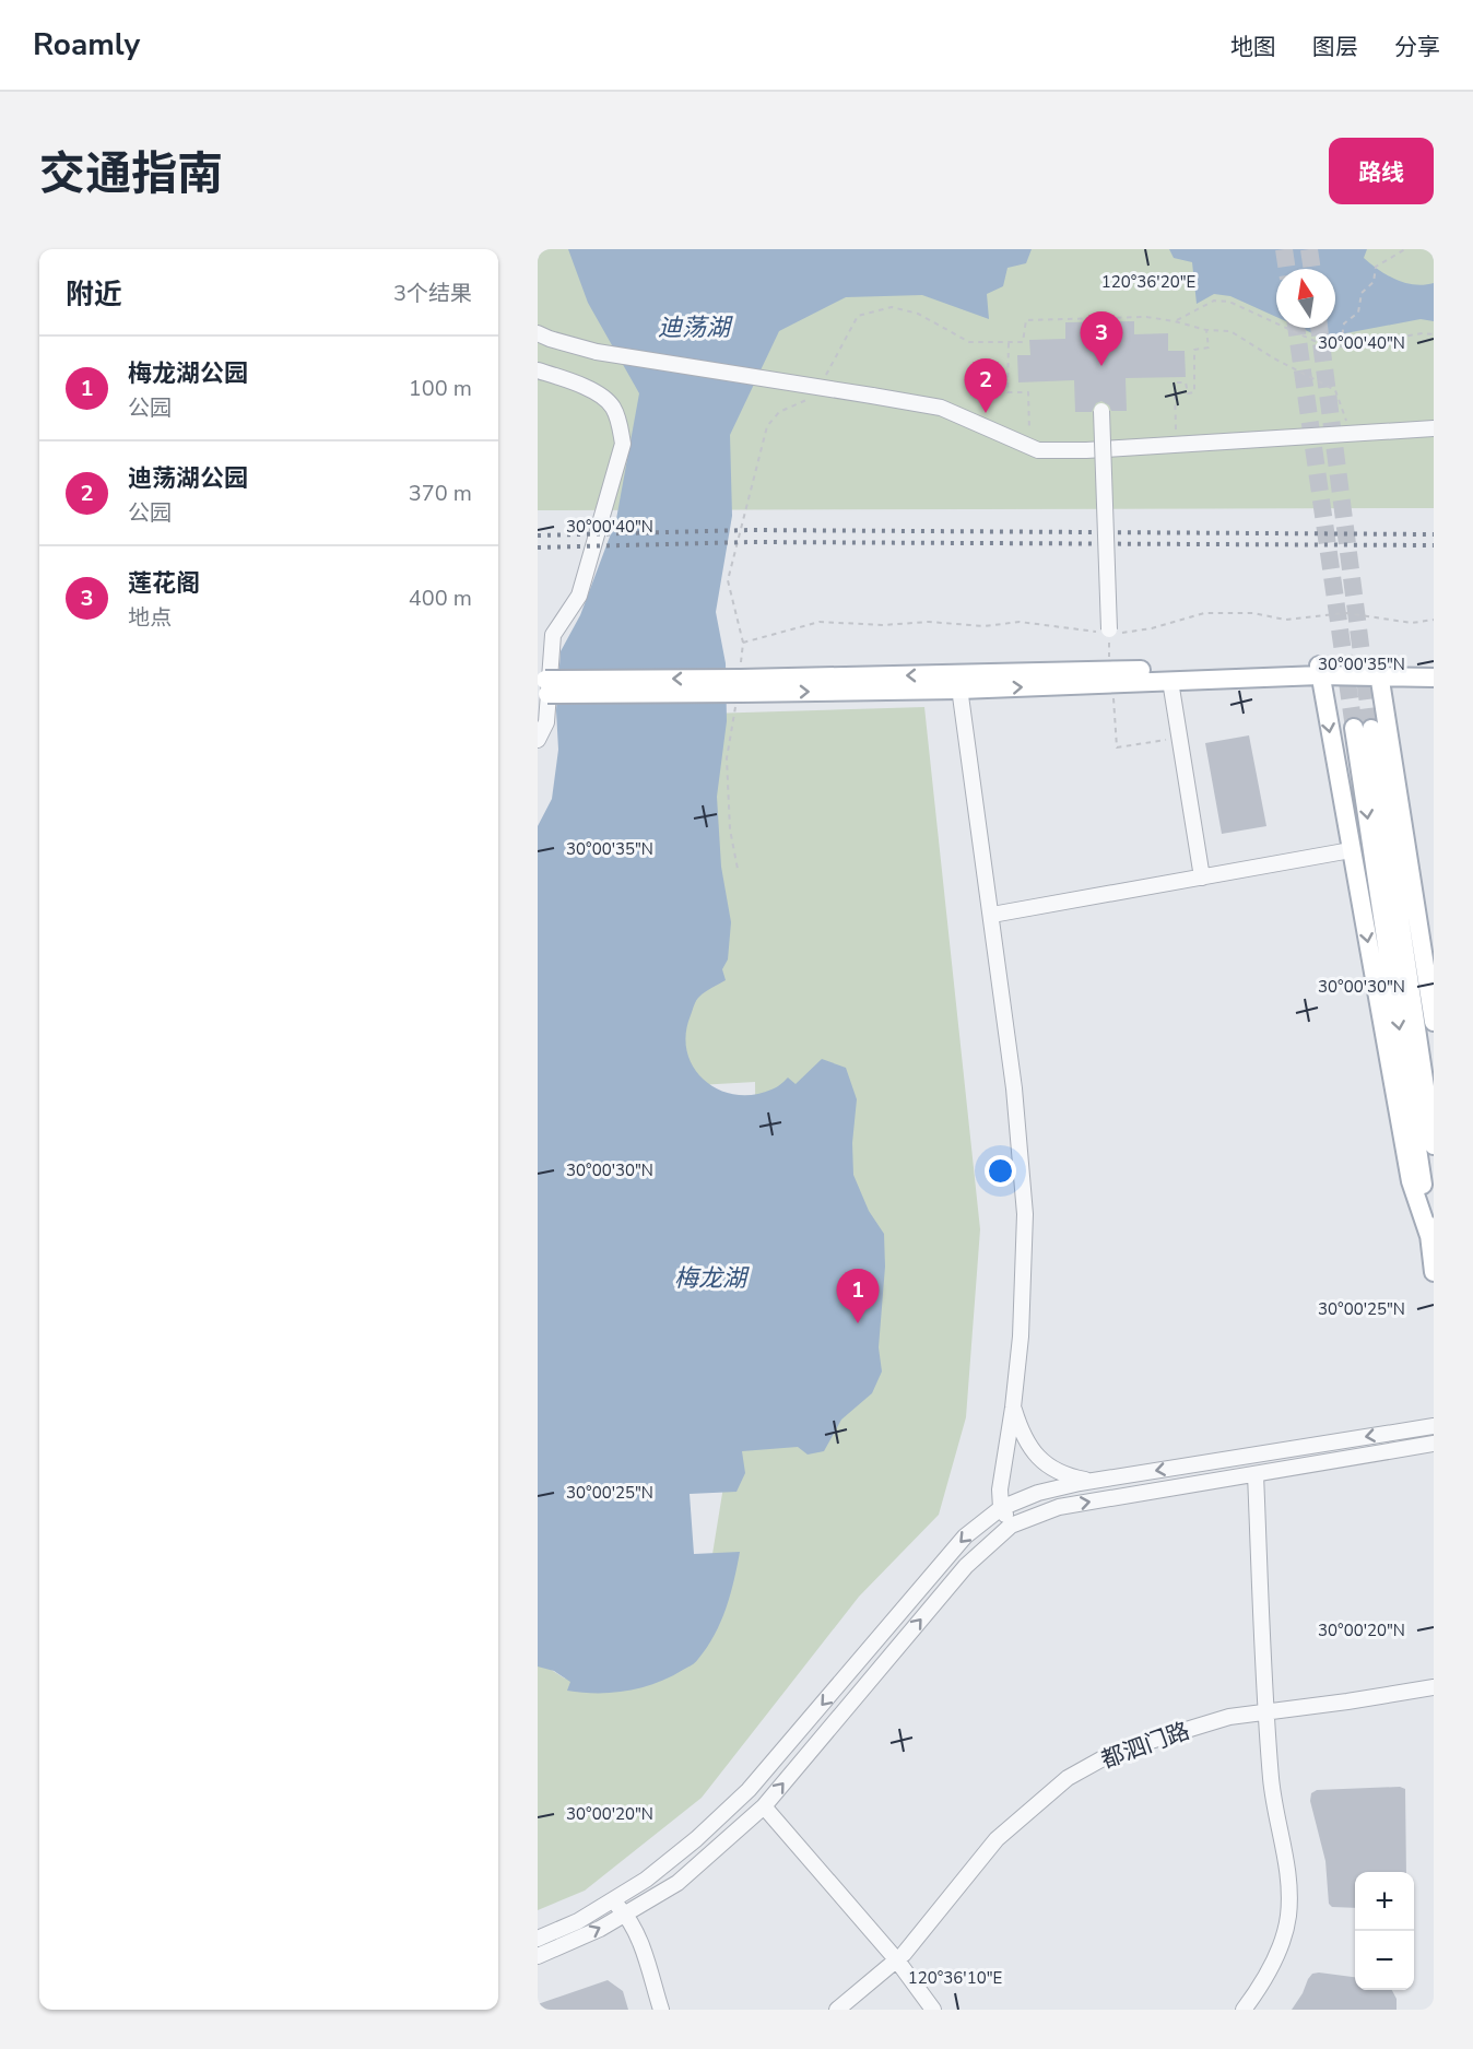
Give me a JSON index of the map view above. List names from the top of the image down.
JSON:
{
  "streets": {
    "street": ["都泗门路"]
  },
  "water": ["迪荡湖", "梅龙湖"],
  "north": "top",
  "page": {
    "header": "Roamly",
    "nav": ["地图", "图层", "分享"],
    "title": "交通指南",
    "buttons": "路线",
    "heading": ["附近", "3个结果"],
    "pins": ["3", "2", "1"],
    "list": [
      {
        "mark": "1",
        "name": "梅龙湖公园",
        "note": "公园",
        "value": "100 m"
      },
      {
        "mark": "2",
        "name": "迪荡湖公园",
        "note": "公园",
        "value": "370 m"
      },
      {
        "mark": "3",
        "name": "莲花阁",
        "note": "地点",
        "value": "400 m"
      }
    ],
    "map_buttons": ["+", "−"]
  },
  "coordinates": [
    "120°36'20\"E",
    "30°00'40\"N",
    "30°00'35\"N",
    "30°00'30\"N",
    "30°00'25\"N",
    "30°00'20\"N",
    "120°36'10\"E"
  ]
}
